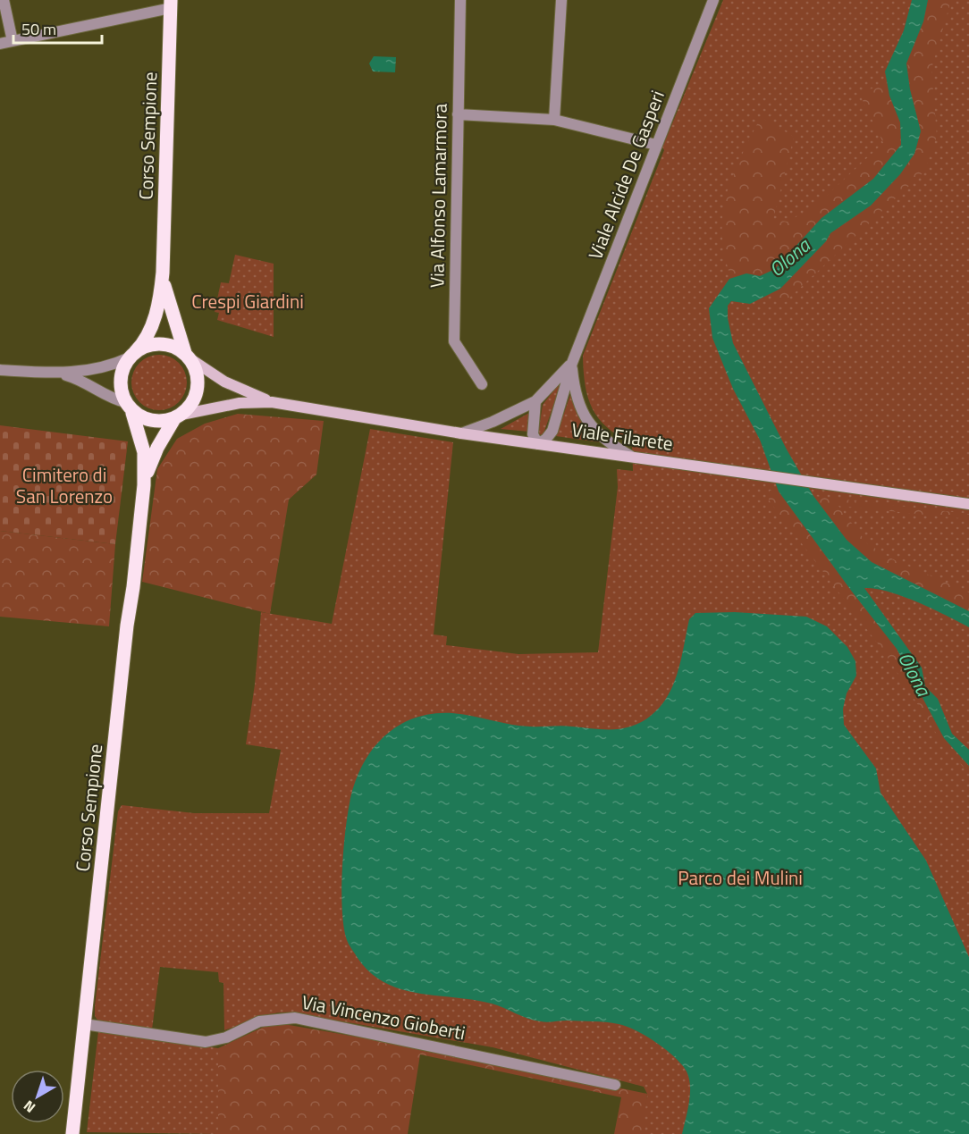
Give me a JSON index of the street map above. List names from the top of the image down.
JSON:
{
  "streets": {
    "main road": ["Corso Sempione"],
    "street": [
      "Viale Alcide De Gasperi",
      "Via Alfonso Lamarmora",
      "Viale Filarete",
      "Via Vincenzo Gioberti"
    ]
  },
  "crossings": [
    ["Corso Sempione", "Viale Filarete"],
    ["Corso Sempione", "Via Vincenzo Gioberti"],
    ["Viale Alcide De Gasperi", "Viale Filarete"]
  ],
  "water": ["Olona"],
  "parks": ["Crespi Giardini", "Cimitero di San Lorenzo", "Parco dei Mulini"],
  "scale_bar": "50 m",
  "north": "bottom left"
}
